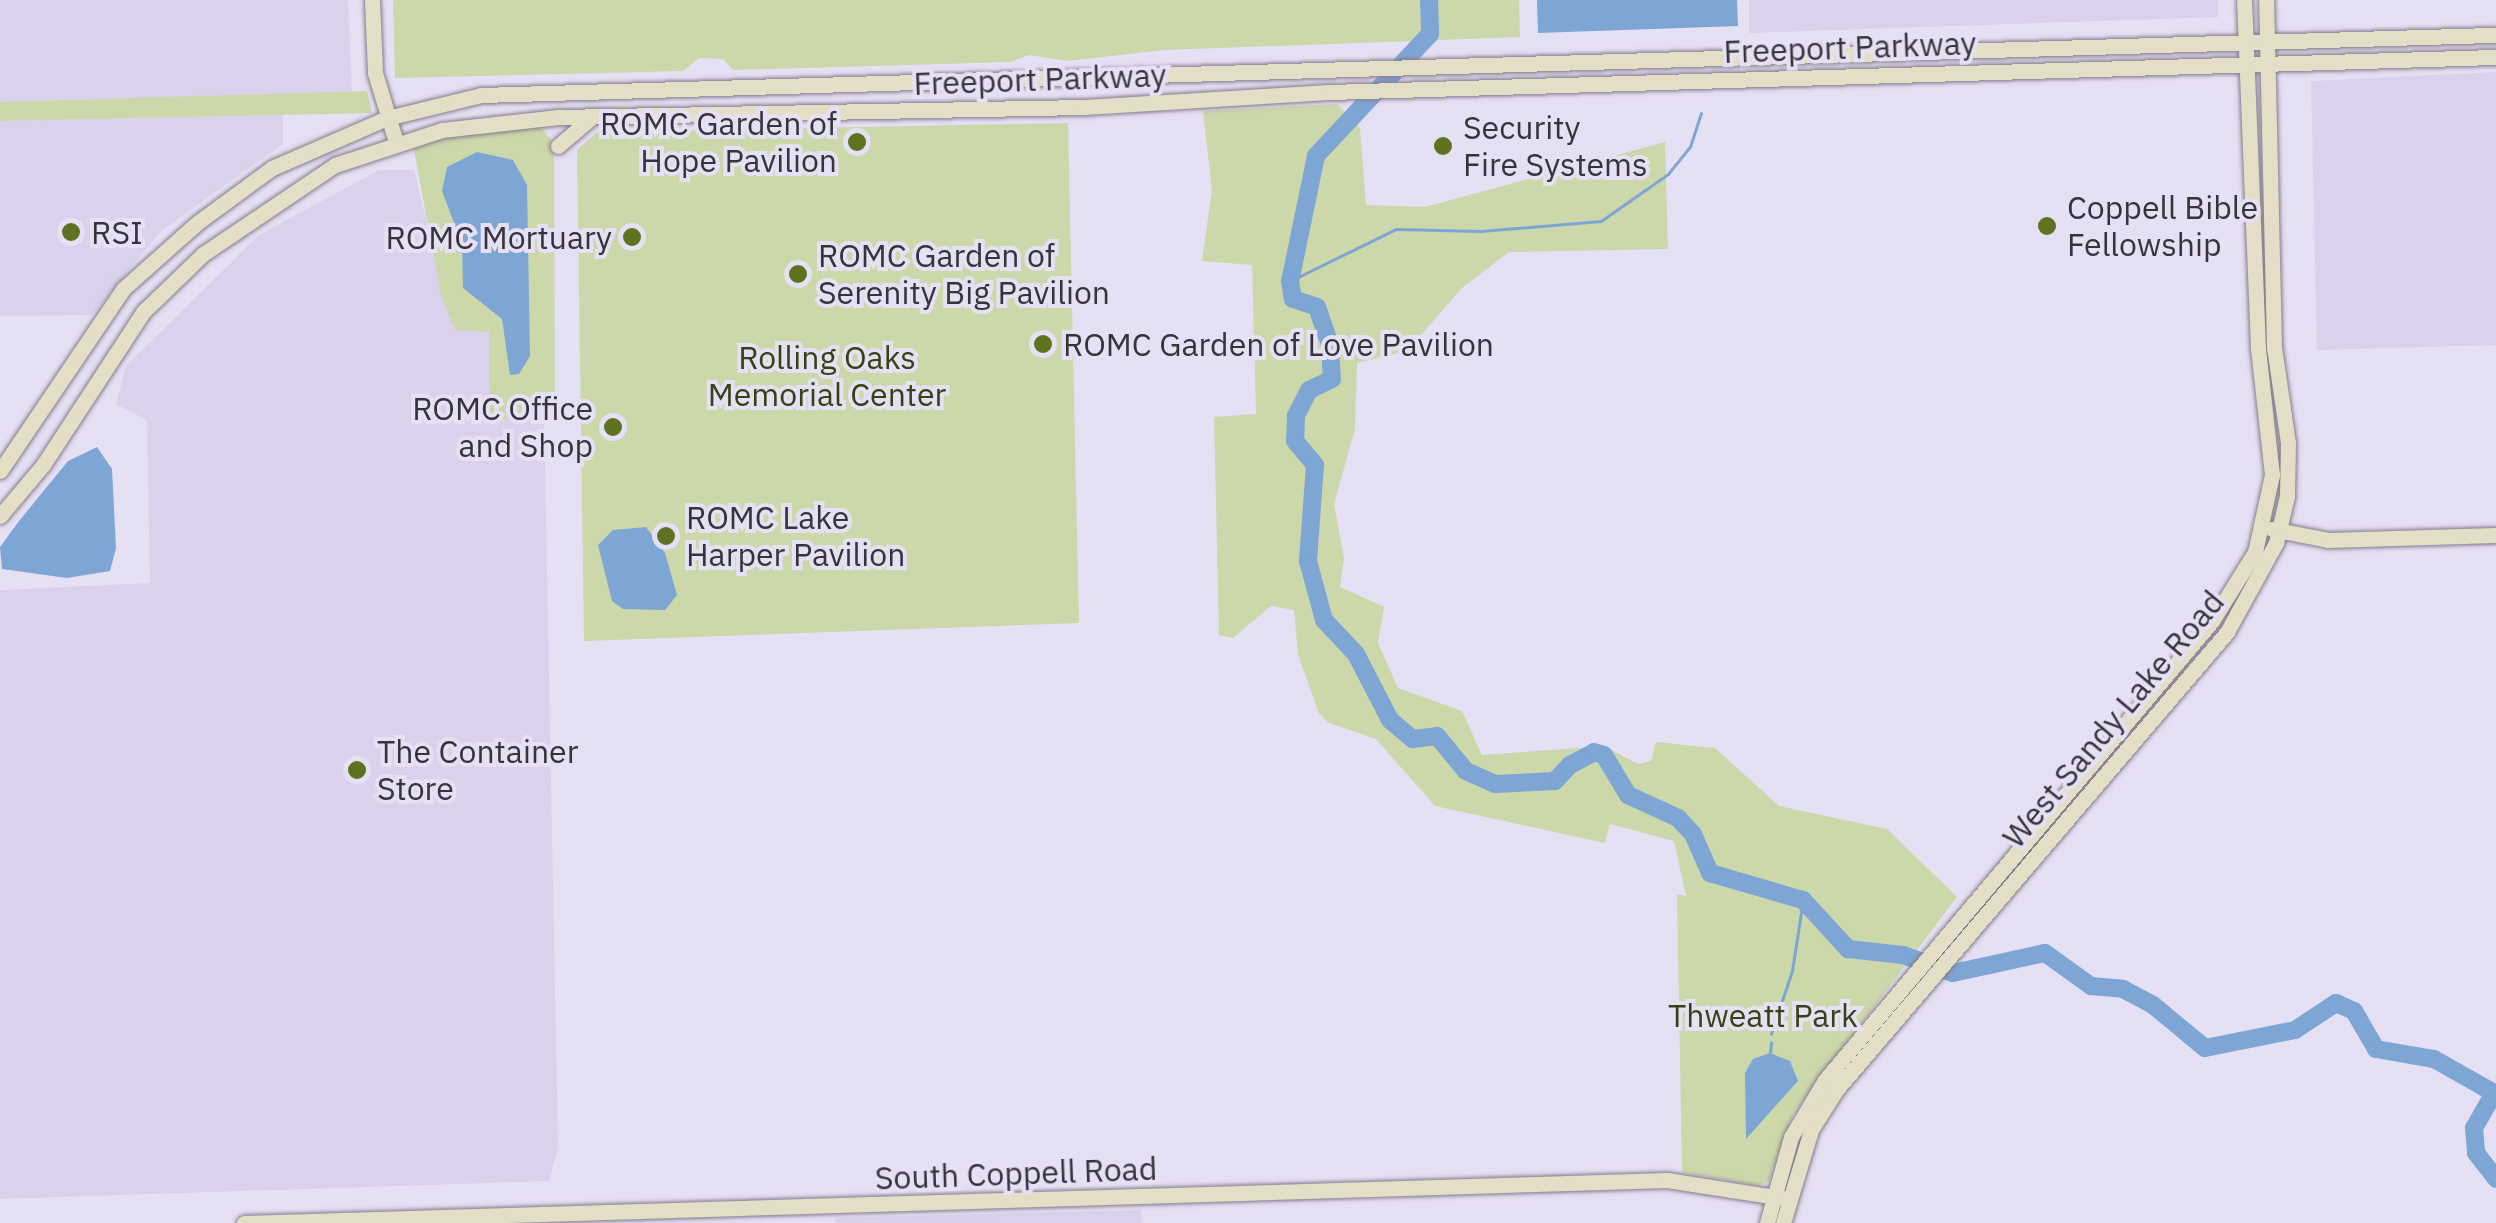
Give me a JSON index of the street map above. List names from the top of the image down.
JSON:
{
  "streets": {
    "main road": ["Freeport Parkway", "West Sandy Lake Road", "South Coppell Road"]
  },
  "crossings": [
    ["Freeport Parkway", "West Sandy Lake Road"],
    ["West Sandy Lake Road", "South Coppell Road"]
  ],
  "parks": ["Rolling Oaks Memorial Center", "Thweatt Park"],
  "places": [
    "ROMC Garden of Hope Pavilion",
    "Security Fire Systems",
    "Coppell Bible Fellowship",
    "RSI",
    "ROMC Mortuary",
    "ROMC Garden of Serenity Big Pavilion",
    "ROMC Garden of Love Pavilion",
    "ROMC Office and Shop",
    "ROMC Lake Harper Pavilion",
    "The Container Store"
  ]
}
